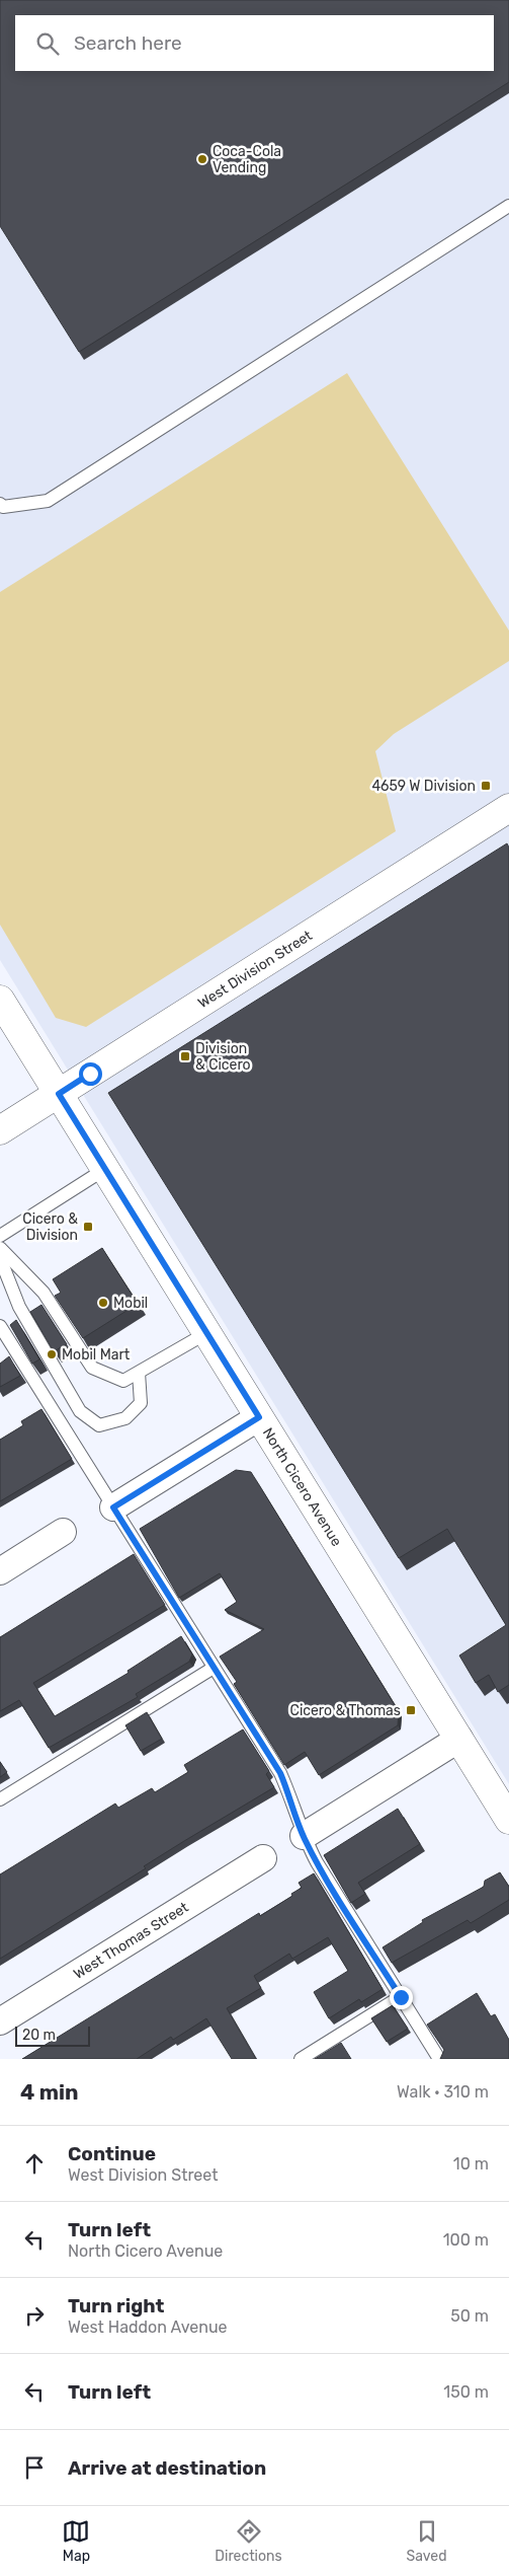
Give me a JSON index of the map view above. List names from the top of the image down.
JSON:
{
  "streets": {
    "main road": ["West Division Street", "North Cicero Avenue"],
    "street": ["West Thomas Street"]
  },
  "crossings": [
    ["West Division Street", "North Cicero Avenue"]
  ],
  "places": {
    "other": ["Coca-Cola Vending", "Mobil", "Mobil Mart"],
    "transit": [
      "4659 W Division",
      "Division & Cicero",
      "Cicero & Division",
      "Cicero & Thomas"
    ]
  },
  "scale_bar": "20 m",
  "page": {
    "search": "Search here",
    "scale": "20 m",
    "heading": ["4 min", "Walk · 310 m"],
    "list": [
      ["Continue", "West Division Street", "10 m"],
      ["Turn left", "North Cicero Avenue", "100 m"],
      ["Turn right", "West Haddon Avenue", "50 m"],
      ["Turn left", "150 m"],
      "Arrive at destination"
    ],
    "nav": ["Map", "Directions", "Saved"]
  }
}
